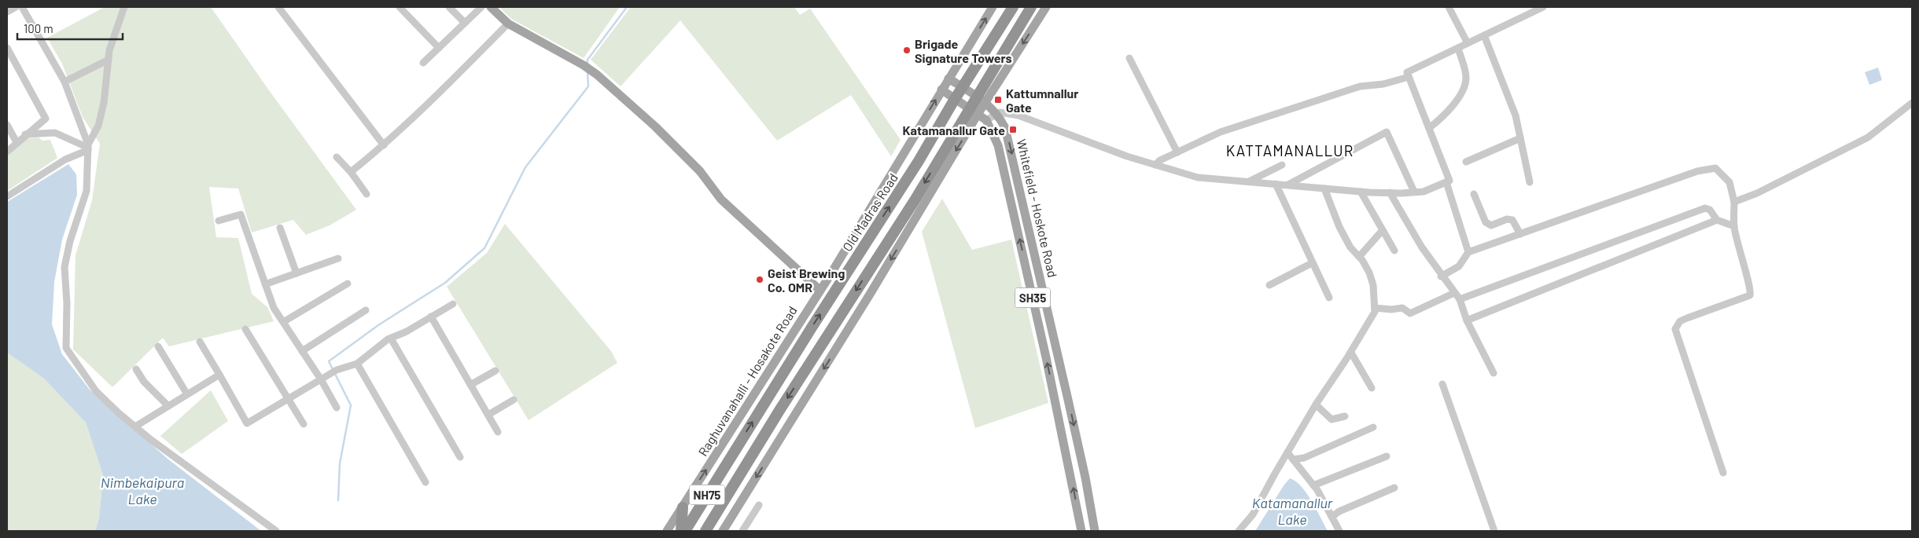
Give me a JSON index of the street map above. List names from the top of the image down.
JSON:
{
  "streets": {
    "highway": ["Old Madras Road", "NH75"],
    "main road": ["Whitefield - Hoskote Road", "SH35", "Raghuvanahalli - Hosakote Road"]
  },
  "crossings": [
    ["Whitefield - Hoskote Road", "Raghuvanahalli - Hosakote Road"]
  ],
  "districts": ["KATTAMANALLUR"],
  "water": ["Nimbekaipura Lake", "Katamanallur Lake"],
  "places": {
    "other": ["Brigade Signature Towers", "Geist Brewing Co. OMR"],
    "transit": ["Kattumnallur Gate", "Katamanallur Gate"]
  },
  "scale_bar": "100 m"
}
